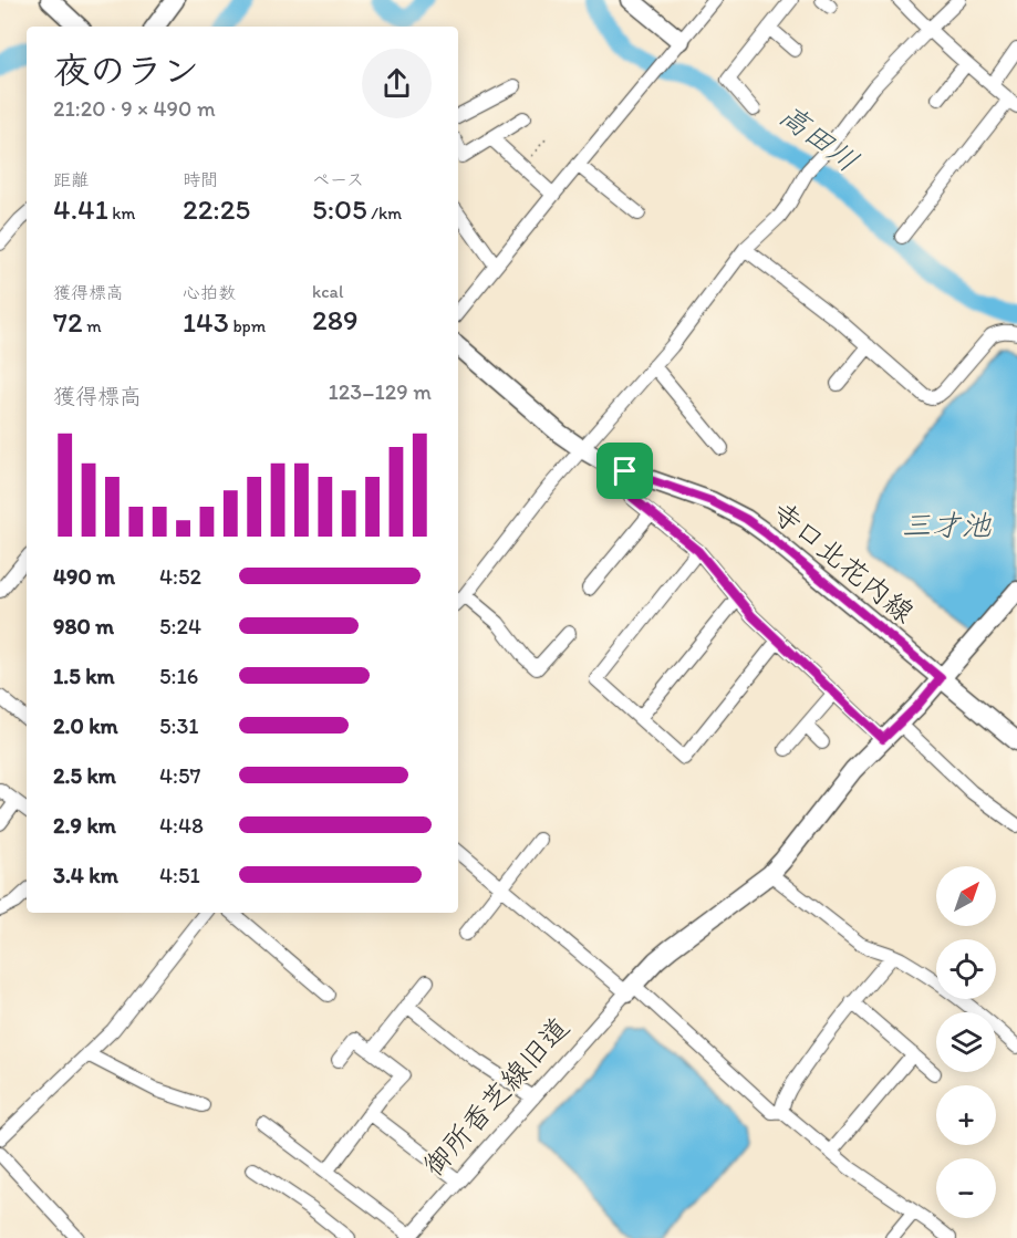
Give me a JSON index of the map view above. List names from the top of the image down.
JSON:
{
  "streets": {
    "main road": ["寺口北花内線"],
    "street": ["御所香芝線旧道"]
  },
  "water": ["高田川", "三才池"],
  "north": "top right",
  "page": {
    "heading": ["夜のラン", "21:20 · 9 × 490 m"],
    "stats": [
      ["距離", "4.41 km"],
      ["時間", "22:25"],
      ["ペース", "5:05 /km"],
      ["獲得標高", "72 m"],
      ["心拍数", "143 bpm"],
      ["kcal", "289"]
    ],
    "chart": ["獲得標高", "123–129 m"],
    "list": [
      {
        "name": "490 m",
        "note": "4:52"
      },
      {
        "name": "980 m",
        "note": "5:24"
      },
      {
        "name": "1.5 km",
        "note": "5:16"
      },
      {
        "name": "2.0 km",
        "note": "5:31"
      },
      {
        "name": "2.5 km",
        "note": "4:57"
      },
      {
        "name": "2.9 km",
        "note": "4:48"
      },
      {
        "name": "3.4 km",
        "note": "4:51"
      }
    ],
    "map_buttons": ["+", "−"]
  }
}
